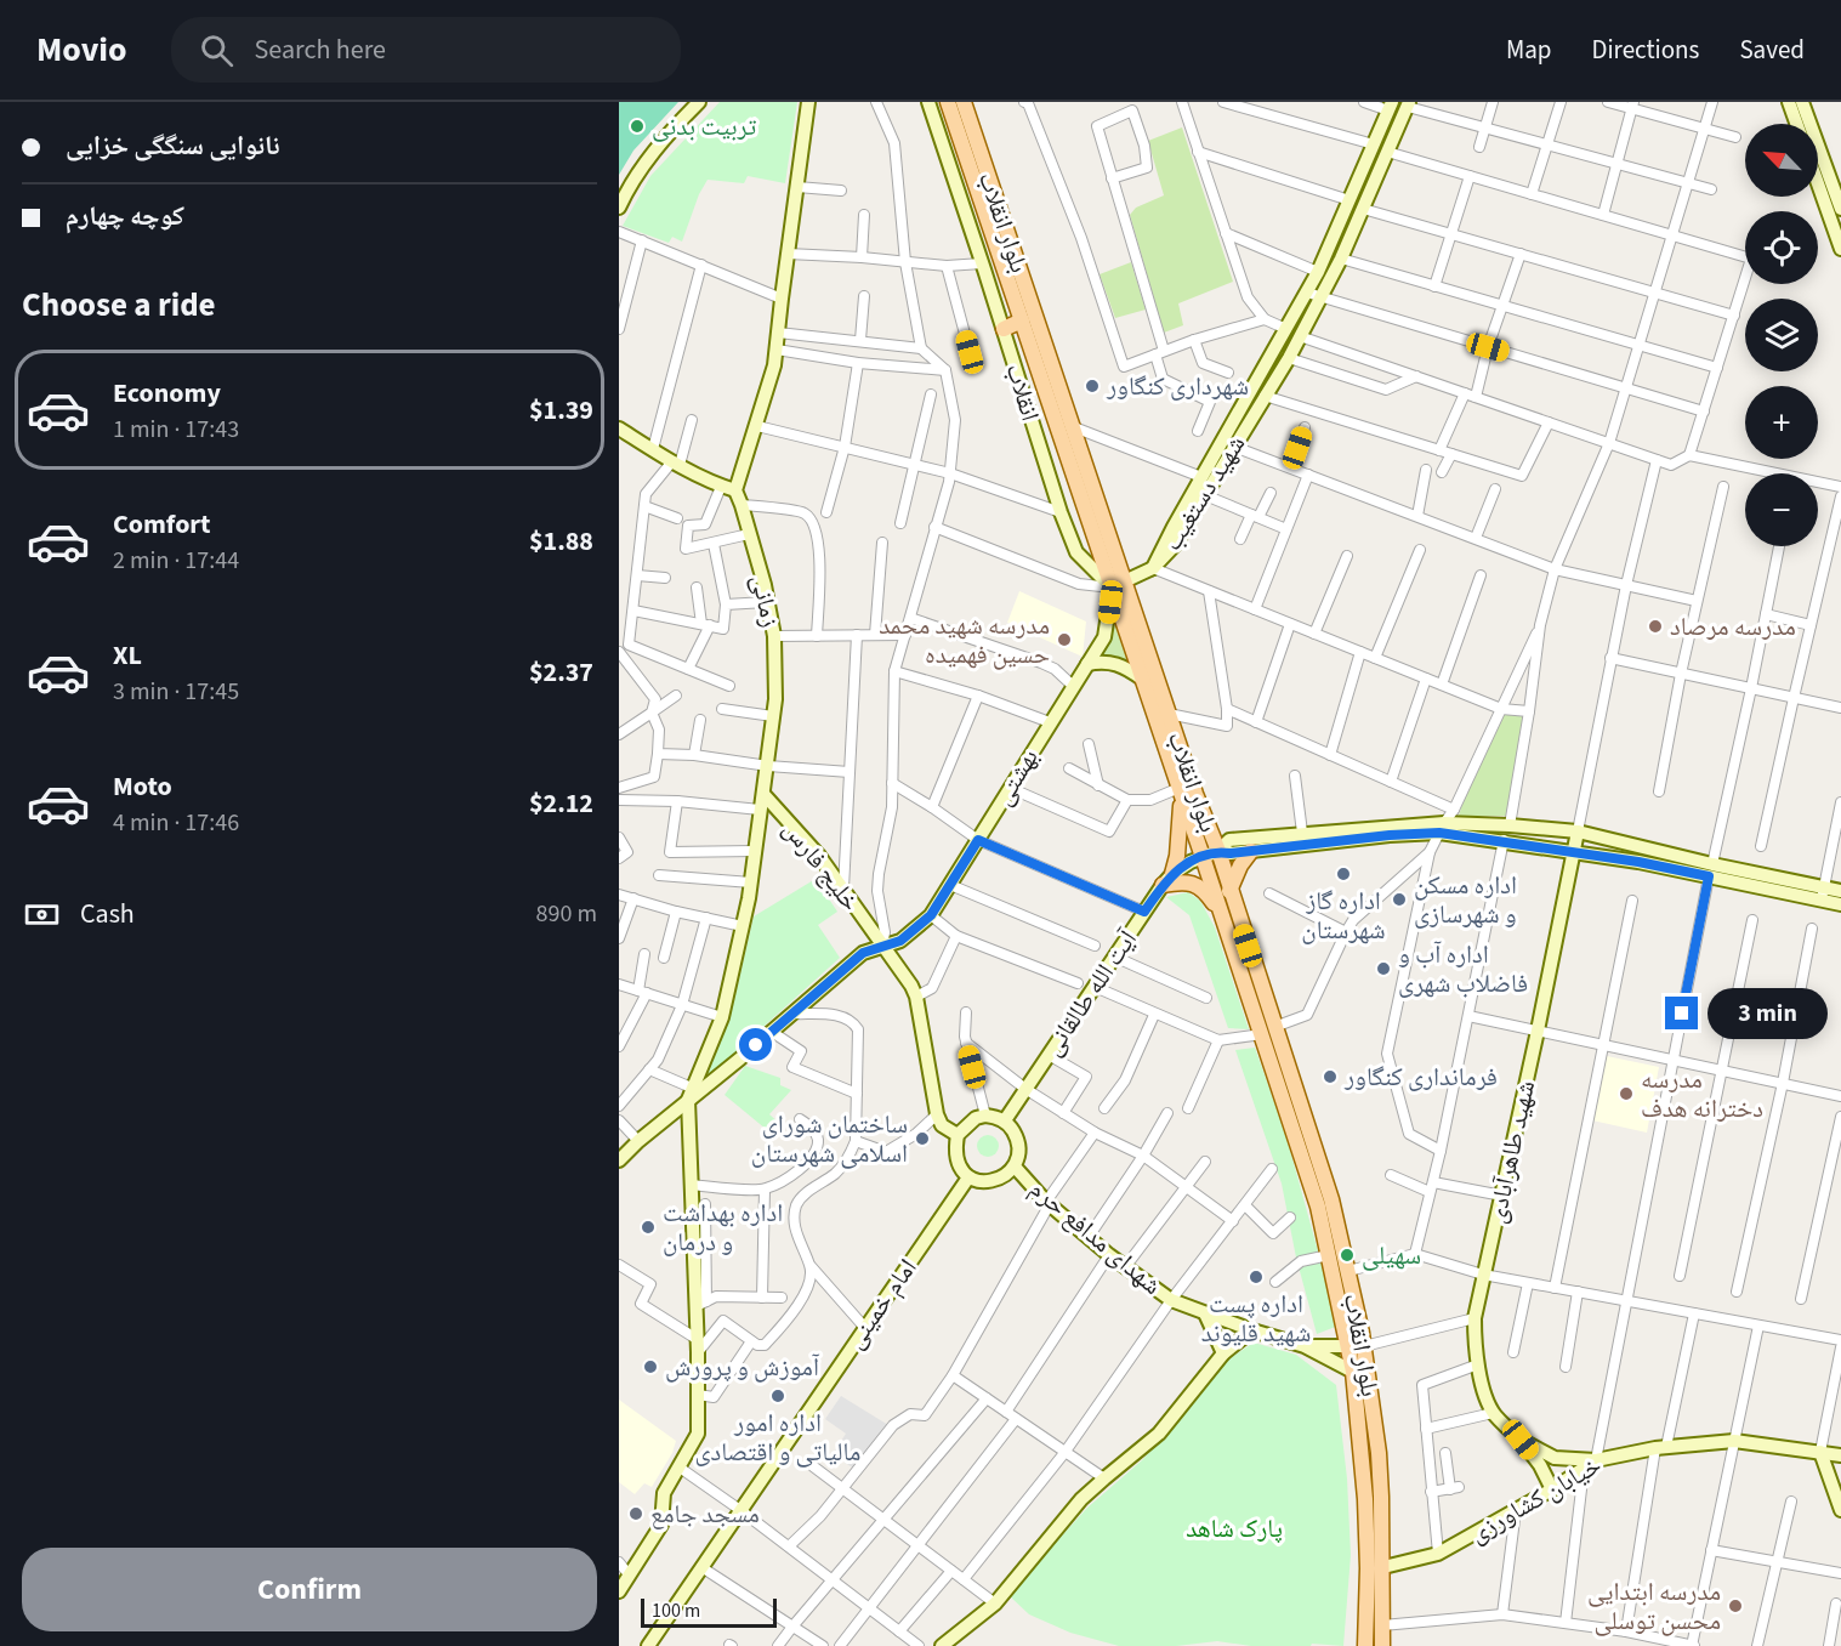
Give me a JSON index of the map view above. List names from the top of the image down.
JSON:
{
  "streets": {
    "main road": ["بلوار انقلاب"],
    "street": [
      "انقلاب",
      "شهید دستغیب",
      "زمانی",
      "بهشتی",
      "خلیج فارس",
      "آیت الله طالقانی",
      "شهید طاهرآبادی",
      "شهدای مدافع حرم",
      "امام خمینی",
      "خیابان کشاورزی"
    ]
  },
  "crossings": [
    ["بلوار انقلاب", "انقلاب"],
    ["بلوار انقلاب", "بهشتی"],
    ["بلوار انقلاب", "آیت الله طالقانی"],
    ["بلوار انقلاب", "خیابان کشاورزی"],
    ["انقلاب", "بهشتی"],
    ["زمانی", "بهشتی"],
    ["زمانی", "خلیج فارس"],
    ["بهشتی", "خلیج فارس"],
    ["آیت الله طالقانی", "شهدای مدافع حرم"],
    ["آیت الله طالقانی", "امام خمینی"],
    ["شهدای مدافع حرم", "امام خمینی"]
  ],
  "parks": ["پارک شاهد"],
  "places": [
    "تربیت بدنی",
    "شهرداری کنگاور",
    "مدرسه مرصاد",
    "مدرسه شهید محمد حسین فهمیده",
    "اداره گاز شهرستان",
    "اداره مسکن و شهرسازی",
    "اداره آب و فاضلاب شهری",
    "فرمانداری کنگاور",
    "مدرسه دخترانه هدف",
    "ساختمان شورای اسلامی شهرستان",
    "اداره بهداشت و درمان",
    "سهیلی",
    "اداره پست شهید قلیوند",
    "آموزش و پرورش",
    "اداره امور مالیاتی و اقتصادی",
    "مسجد جامع",
    "مدرسه ابتدایی محسن توسلی"
  ],
  "scale_bar": "100 m",
  "north": "top left",
  "page": {
    "header": "Movio",
    "search": "Search here",
    "nav": ["Map", "Directions", "Saved"],
    "banner": ["نانوایی سنگگی خزایی", "کوچه چهارم"],
    "map_buttons": ["+", "−"],
    "heading": "Choose a ride",
    "list": [
      {
        "name": "Economy",
        "note": "1 min · 17:43",
        "value": "$1.39"
      },
      {
        "name": "Comfort",
        "note": "2 min · 17:44",
        "value": "$1.88"
      },
      {
        "name": "XL",
        "note": "3 min · 17:45",
        "value": "$2.37"
      },
      {
        "name": "Moto",
        "note": "4 min · 17:46",
        "value": "$2.12"
      }
    ],
    "pay": ["Cash", "890 m"],
    "bubble": "3 min",
    "buttons": "Confirm",
    "scale": "100 m"
  }
}
